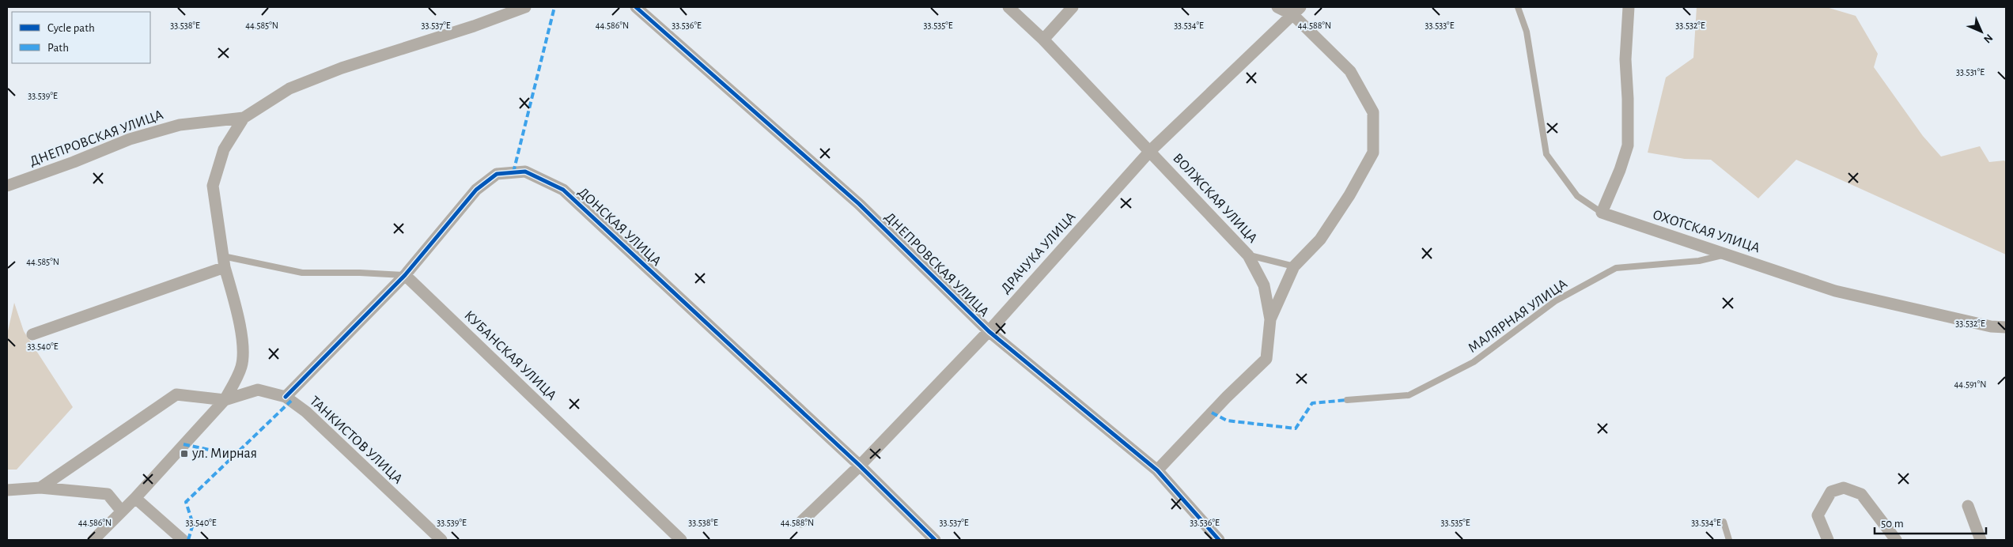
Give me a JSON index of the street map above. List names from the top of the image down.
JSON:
{
  "streets": {
    "street": [
      "ДНЕПРОВСКАЯ УЛИЦА",
      "ВОЛЖСКАЯ УЛИЦА",
      "ДОНСКАЯ УЛИЦА",
      "ОХОТСКАЯ УЛИЦА",
      "ДРАЧУКА УЛИЦА",
      "КУБАНСКАЯ УЛИЦА",
      "ТАНКИСТОВ УЛИЦА"
    ],
    "lane": ["МАЛЯРНАЯ УЛИЦА"]
  },
  "crossings": [
    ["ДНЕПРОВСКАЯ УЛИЦА", "ВОЛЖСКАЯ УЛИЦА"],
    ["ДНЕПРОВСКАЯ УЛИЦА", "ДРАЧУКА УЛИЦА"],
    ["ВОЛЖСКАЯ УЛИЦА", "ДРАЧУКА УЛИЦА"],
    ["ДОНСКАЯ УЛИЦА", "ДРАЧУКА УЛИЦА"],
    ["ДОНСКАЯ УЛИЦА", "КУБАНСКАЯ УЛИЦА"],
    ["ДОНСКАЯ УЛИЦА", "ТАНКИСТОВ УЛИЦА"],
    ["ОХОТСКАЯ УЛИЦА", "МАЛЯРНАЯ УЛИЦА"]
  ],
  "places": {
    "transit": ["ул. Мирная"]
  },
  "legend": ["Cycle path", "Path"],
  "scale_bar": "50 m",
  "north": "bottom right",
  "coordinates": [
    "33.538°E",
    "44.585°N",
    "33.537°E",
    "44.586°N",
    "33.536°E",
    "33.535°E",
    "33.534°E",
    "44.588°N",
    "33.533°E",
    "33.532°E",
    "33.531°E",
    "33.539°E",
    "33.540°E",
    "44.591°N"
  ]
}
